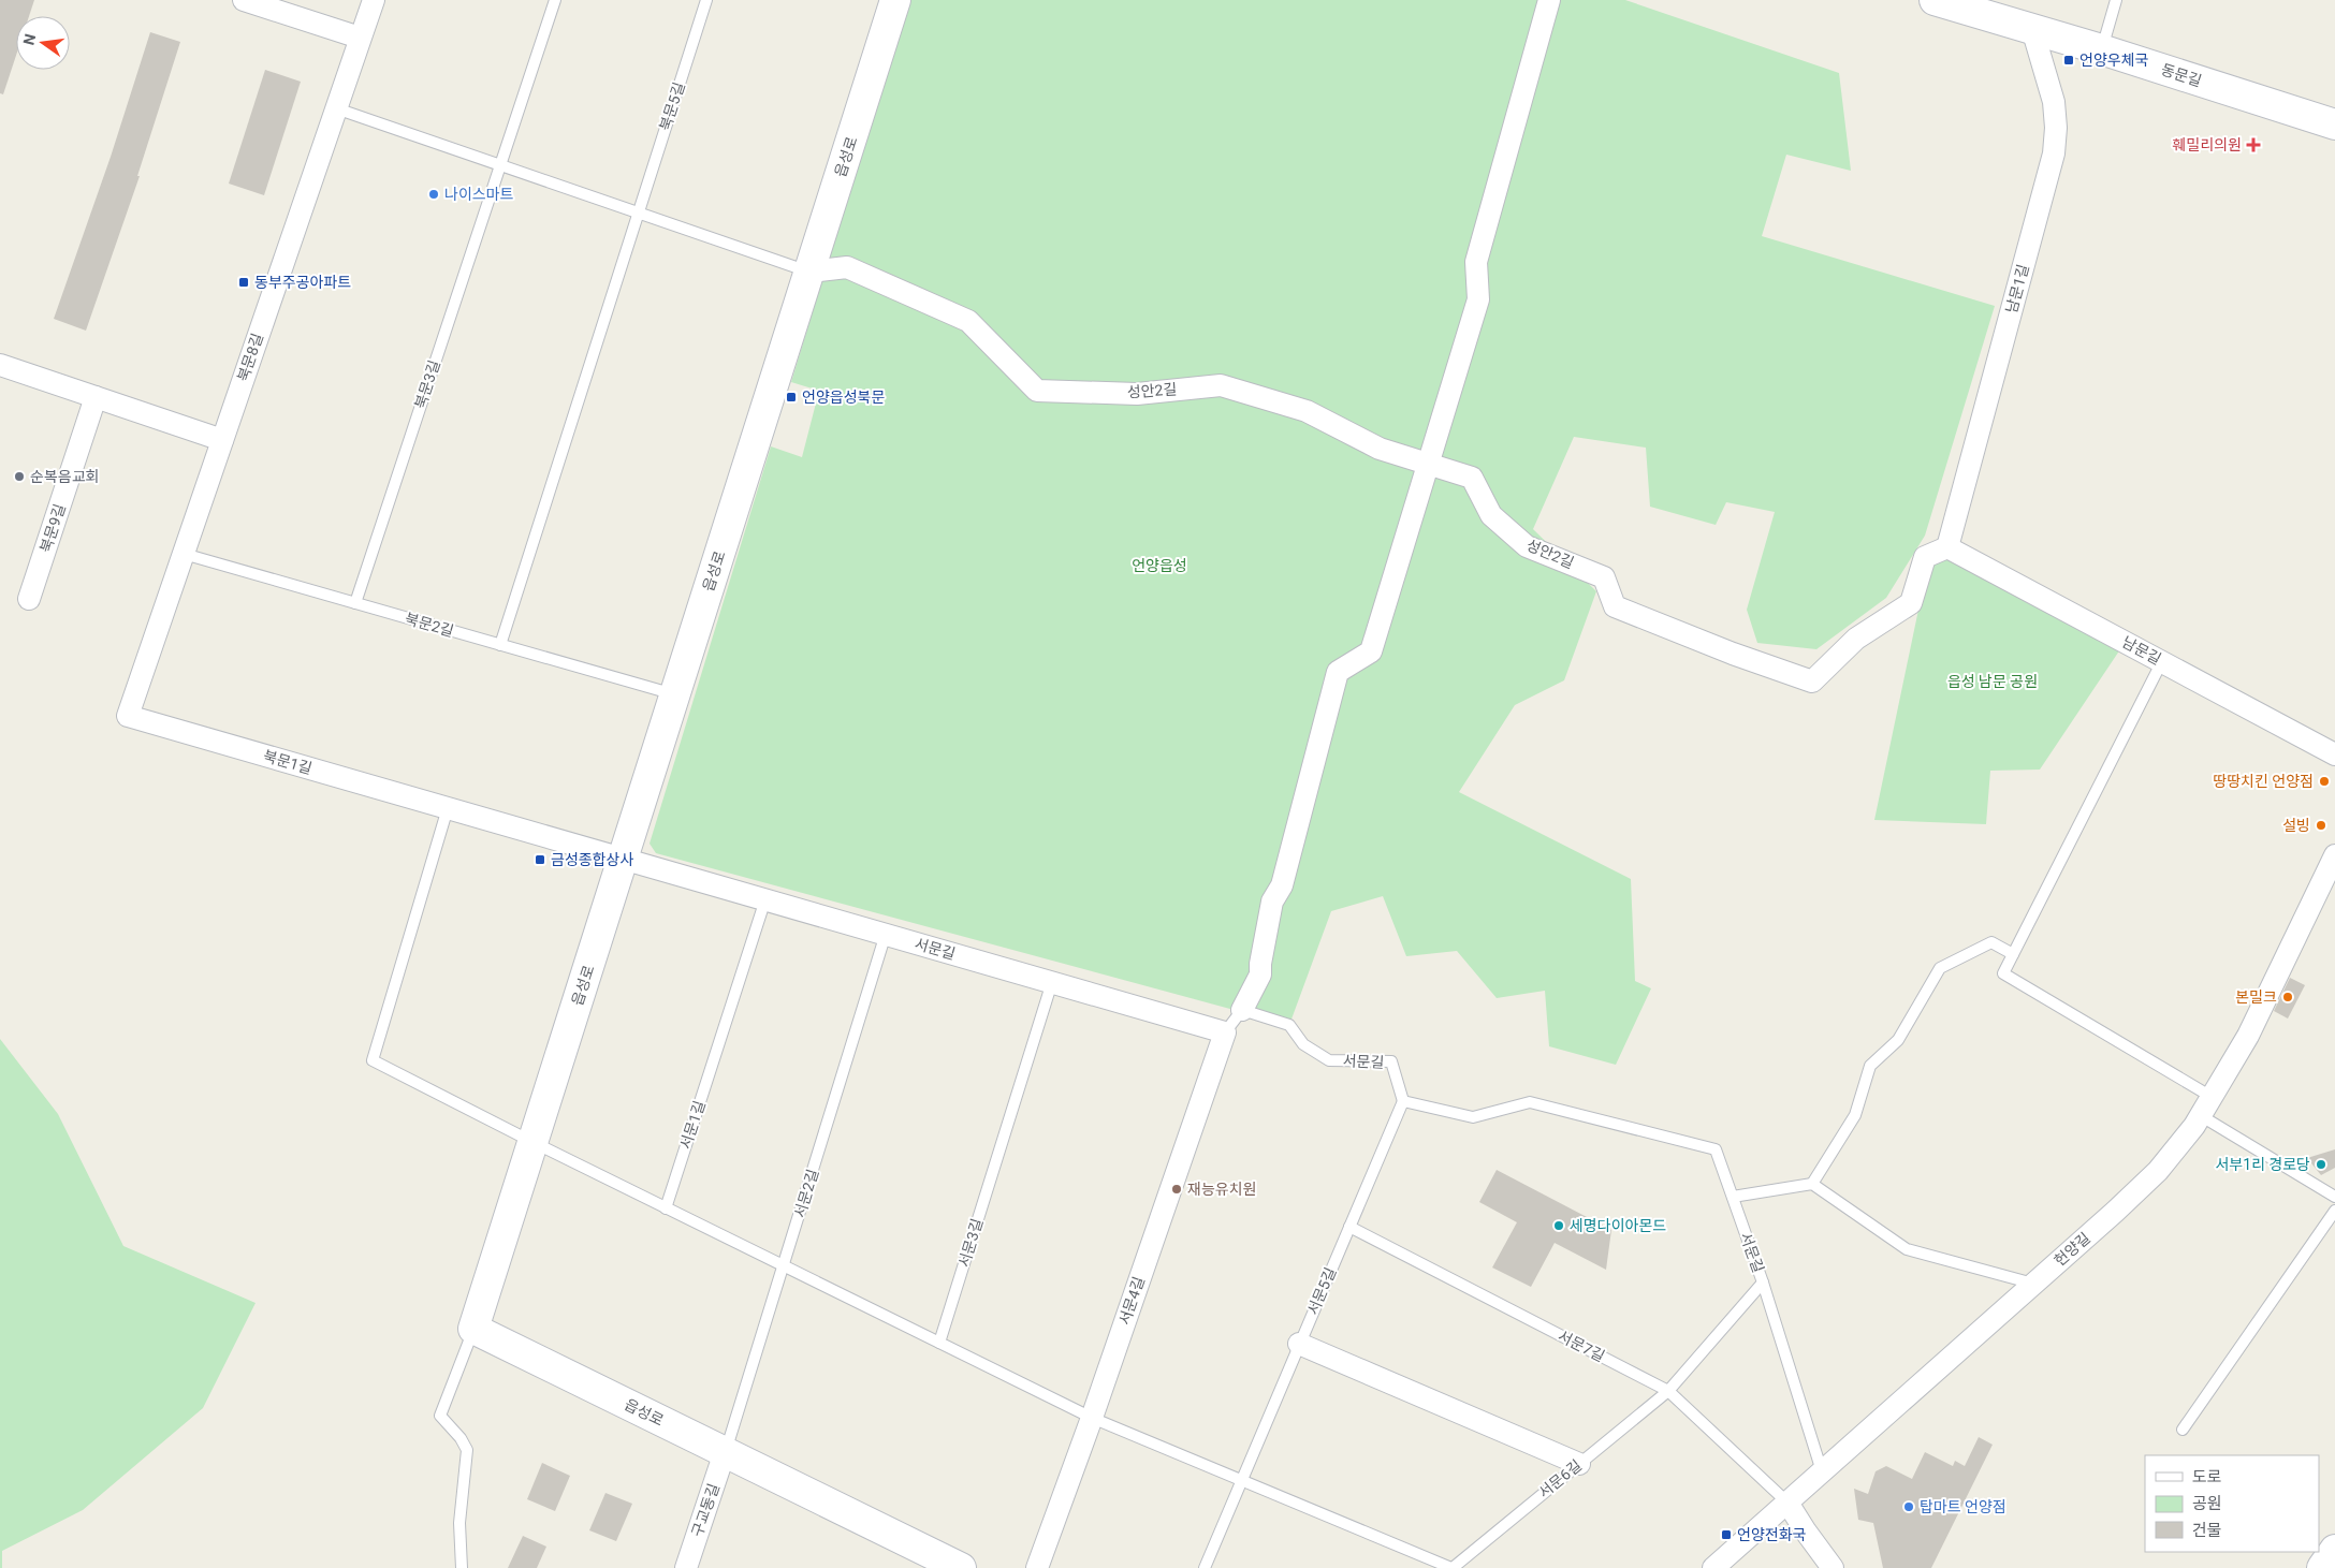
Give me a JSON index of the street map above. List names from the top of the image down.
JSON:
{
  "streets": {
    "street": [
      "동문길",
      "읍성로",
      "남문1길",
      "북문8길",
      "성안2길",
      "북문9길",
      "남문길",
      "북문1길",
      "서문길",
      "헌양길",
      "서문4길",
      "구교동길"
    ],
    "lane": [
      "북문5길",
      "북문3길",
      "북문2길",
      "서문1길",
      "서문2길",
      "서문3길",
      "서문5길",
      "서문7길",
      "서문6길"
    ]
  },
  "crossings": [
    ["동문길", "남문1길"],
    ["읍성로", "성안2길"],
    ["읍성로", "북문2길"],
    ["읍성로", "북문1길"],
    ["읍성로", "서문길"],
    ["읍성로", "서문2길"],
    ["읍성로", "구교동길"],
    ["남문1길", "성안2길"],
    ["남문1길", "남문길"],
    ["북문8길", "북문2길"],
    ["북문8길", "북문1길"],
    ["북문3길", "북문2길"],
    ["성안2길", "남문길"],
    ["북문1길", "서문길"],
    ["서문길", "서문1길"],
    ["서문길", "서문2길"],
    ["서문길", "서문3길"],
    ["서문길", "헌양길"],
    ["서문길", "서문5길"],
    ["서문길", "서문4길"],
    ["서문길", "서문6길"],
    ["서문2길", "구교동길"],
    ["헌양길", "서문7길"],
    ["서문5길", "서문7길"],
    ["서문7길", "서문6길"]
  ],
  "parks": ["언양읍성", "읍성 남문 공원"],
  "places": {
    "transit": [
      "언양우체국",
      "동부주공아파트",
      "언양읍성북문",
      "금성종합상사",
      "언양전화국"
    ],
    "health": ["훼밀리의원"],
    "other": [
      "나이스마트",
      "순복음교회",
      "땅땅치킨 언양점",
      "설빙",
      "본밀크",
      "서부1리 경로당",
      "재능유치원",
      "세명다이아몬드",
      "탑마트 언양점"
    ]
  },
  "legend": ["도로", "공원", "건물"],
  "north": "left"
}
